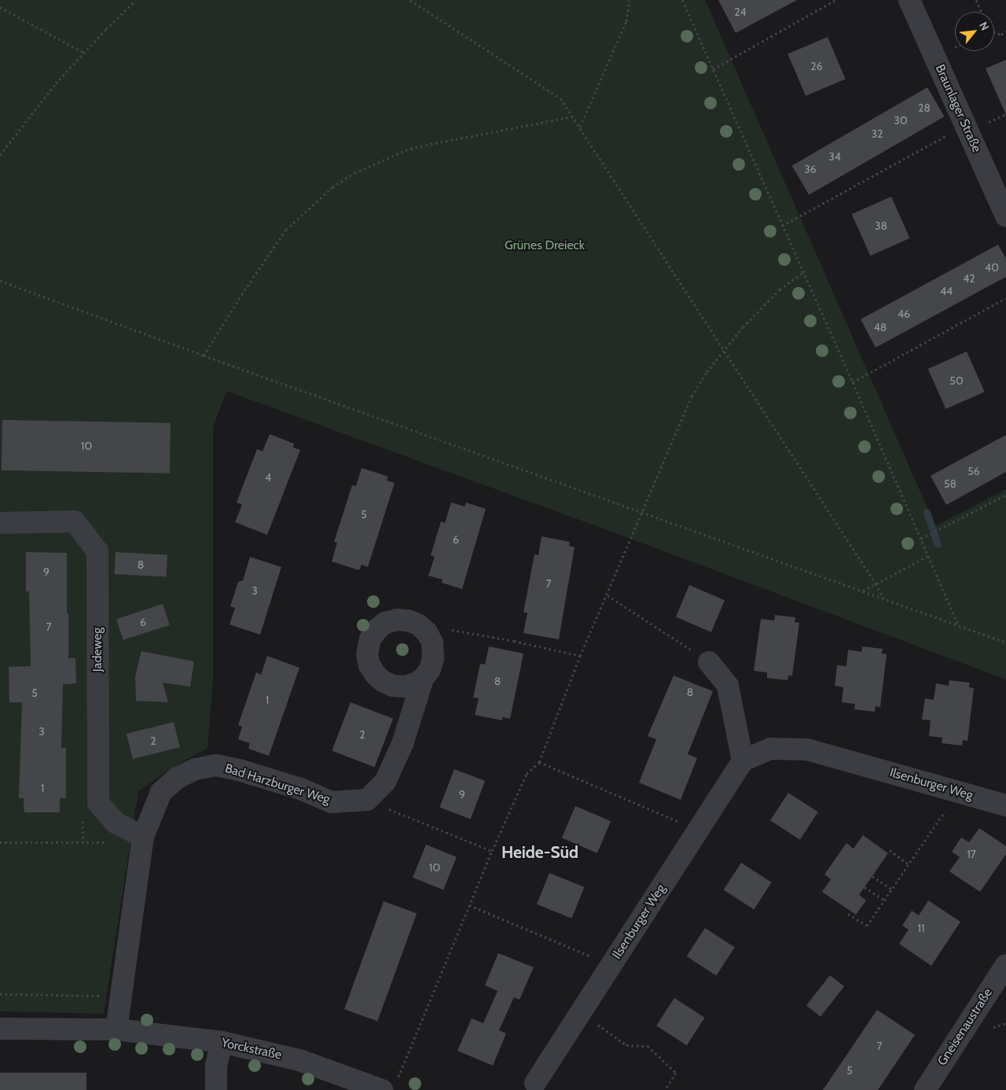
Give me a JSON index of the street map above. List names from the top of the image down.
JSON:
{
  "streets": {
    "street": [
      "Braunlager Straße",
      "Jadeweg",
      "Bad Harzburger Weg",
      "Ilsenburger Weg",
      "Gneisenaustraße",
      "Yorckstraße"
    ]
  },
  "crossings": [
    ["Jadeweg", "Bad Harzburger Weg"],
    ["Bad Harzburger Weg", "Yorckstraße"]
  ],
  "districts": ["Heide-Süd"],
  "parks": ["Grünes Dreieck"],
  "house_numbers": [
    "24",
    "26",
    "28",
    "30",
    "32",
    "34",
    "36",
    "38",
    "40",
    "42",
    "44",
    "46",
    "48",
    "50",
    "10",
    "56",
    "4",
    "58",
    "5",
    "6",
    "8",
    "9",
    "7",
    "3",
    "6",
    "7",
    "8",
    "8",
    "5",
    "1",
    "3",
    "2",
    "2",
    "1",
    "9",
    "17",
    "10",
    "11",
    "7",
    "5"
  ],
  "north": "top right"
}
